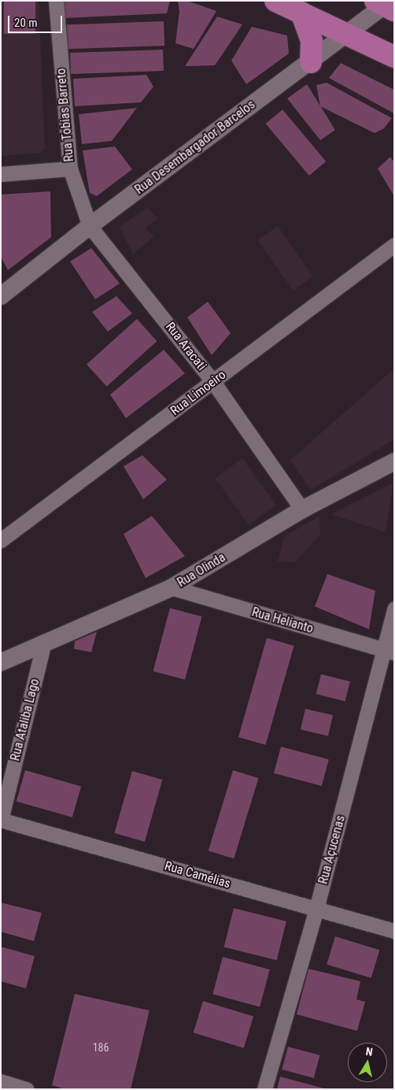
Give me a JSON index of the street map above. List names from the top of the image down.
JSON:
{
  "streets": {
    "street": [
      "Rua Tobias Barreto",
      "Rua Desembargador Barcelos",
      "Rua Aracati",
      "Rua Limoeiro",
      "Rua Olinda",
      "Rua Helianto",
      "Rua Ataliba Lago",
      "Rua Açucenas",
      "Rua Camélias"
    ]
  },
  "crossings": [
    ["Rua Tobias Barreto", "Rua Desembargador Barcelos"],
    ["Rua Tobias Barreto", "Rua Aracati"],
    ["Rua Desembargador Barcelos", "Rua Aracati"],
    ["Rua Aracati", "Rua Limoeiro"],
    ["Rua Aracati", "Rua Olinda"],
    ["Rua Olinda", "Rua Helianto"],
    ["Rua Olinda", "Rua Ataliba Lago"],
    ["Rua Helianto", "Rua Açucenas"],
    ["Rua Ataliba Lago", "Rua Camélias"],
    ["Rua Açucenas", "Rua Camélias"]
  ],
  "house_numbers": ["186"],
  "scale_bar": "20 m",
  "north": "top"
}
